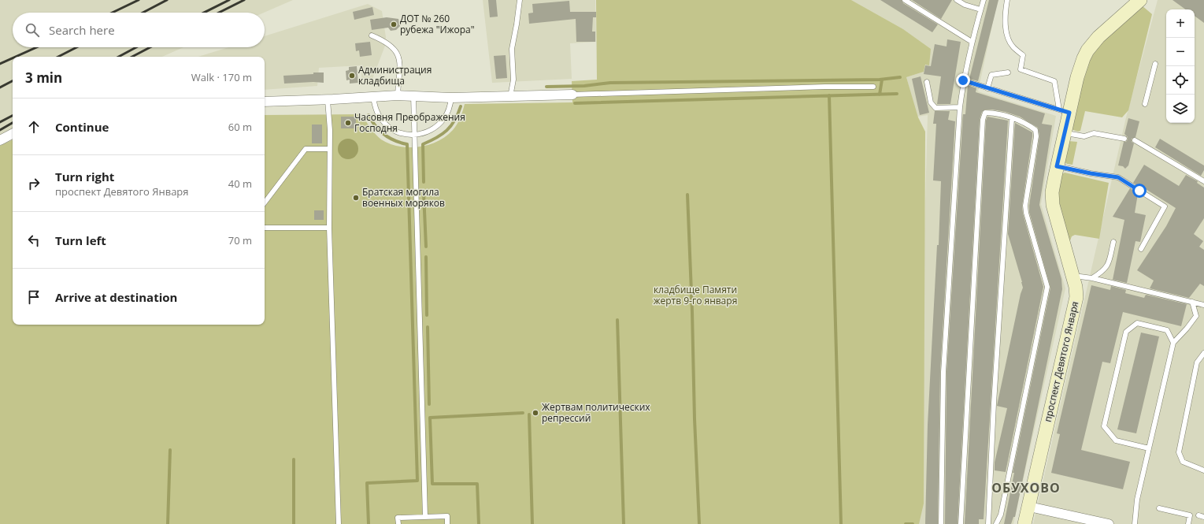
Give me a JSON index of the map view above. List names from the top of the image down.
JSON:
{
  "streets": {
    "street": ["проспект Девятого Января"]
  },
  "districts": ["ОБУХОВО"],
  "parks": ["кладбище Памяти жертв 9-го января"],
  "places": [
    "ДОТ № 260 рубежа \"Ижора\"",
    "Администрация кладбища",
    "Часовня Преображения Господня",
    "Братская могила военных моряков",
    "Жертвам политических репрессий"
  ],
  "page": {
    "map_buttons": ["+", "−"],
    "search": "Search here",
    "heading": ["3 min", "Walk · 170 m"],
    "list": [
      ["Continue", "60 m"],
      ["Turn right", "проспект Девятого Января", "40 m"],
      ["Turn left", "70 m"],
      "Arrive at destination"
    ]
  }
}
